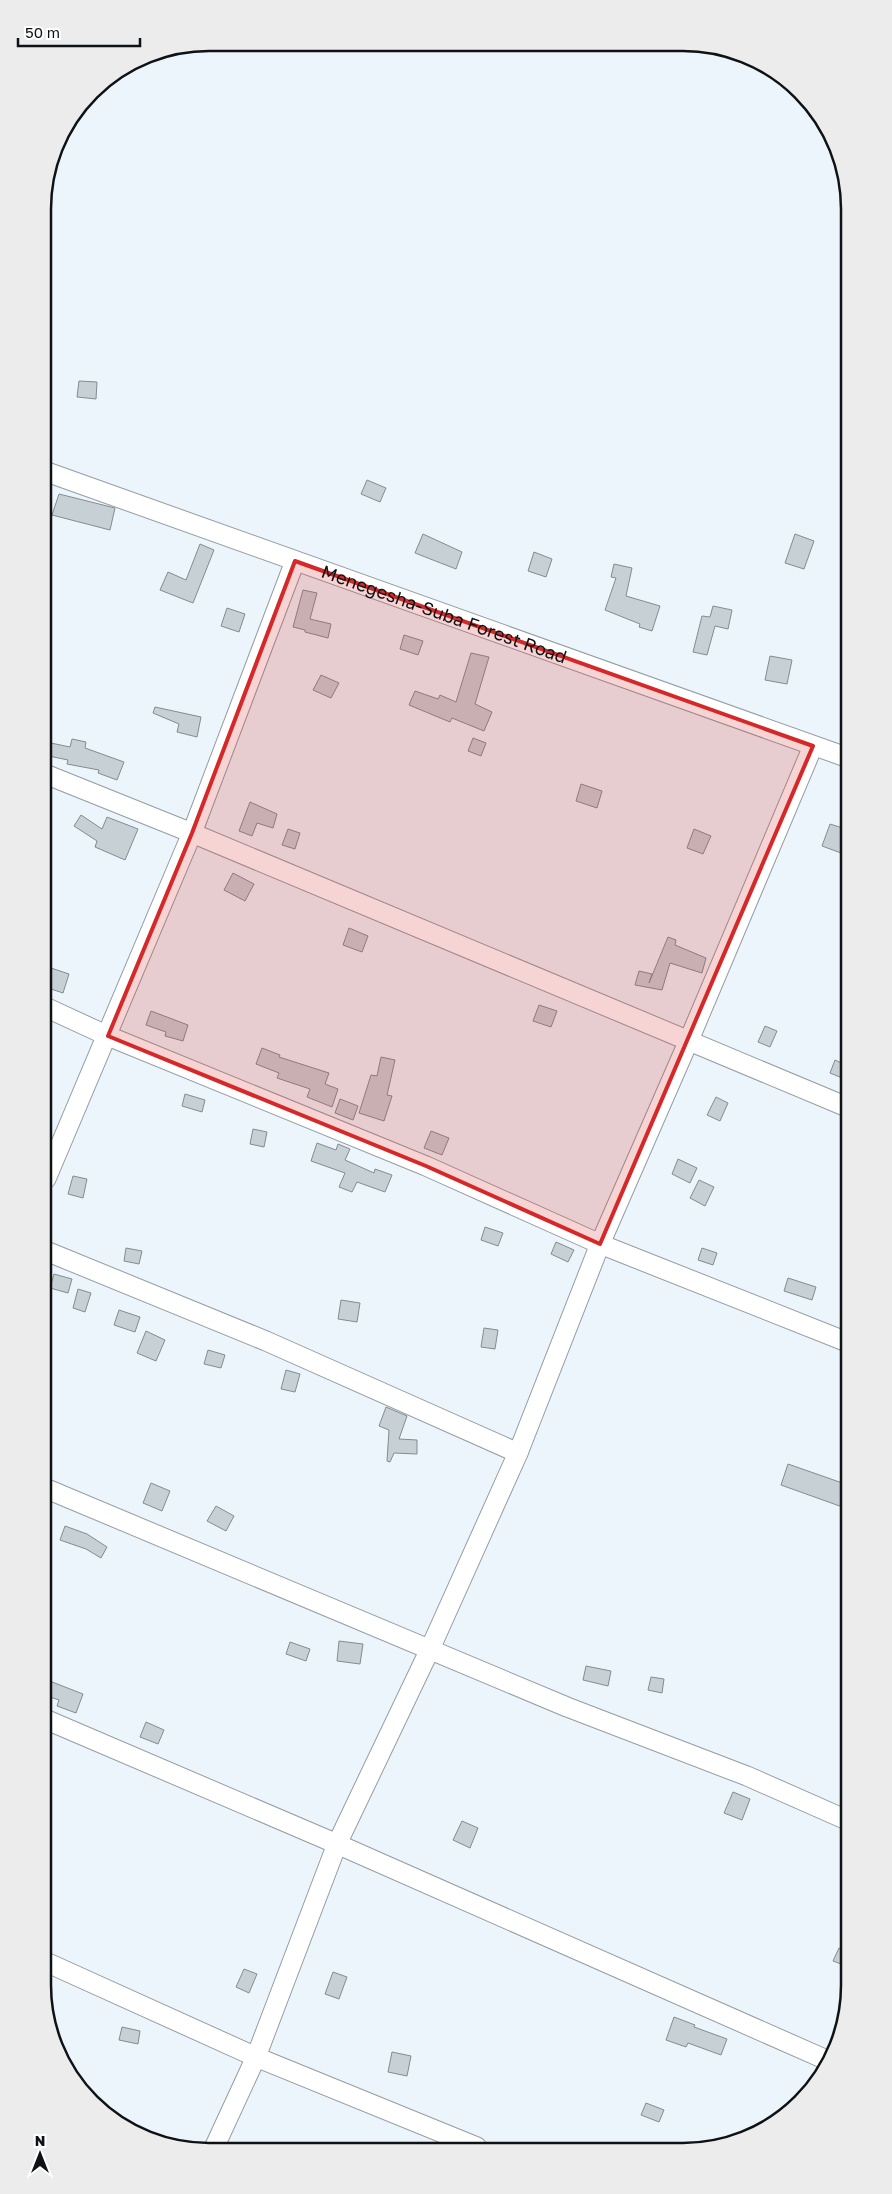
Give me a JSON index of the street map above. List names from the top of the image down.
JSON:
{
  "streets": {
    "street": ["Menegesha-Suba Forest Road"]
  },
  "scale_bar": "50 m",
  "north": "top"
}
